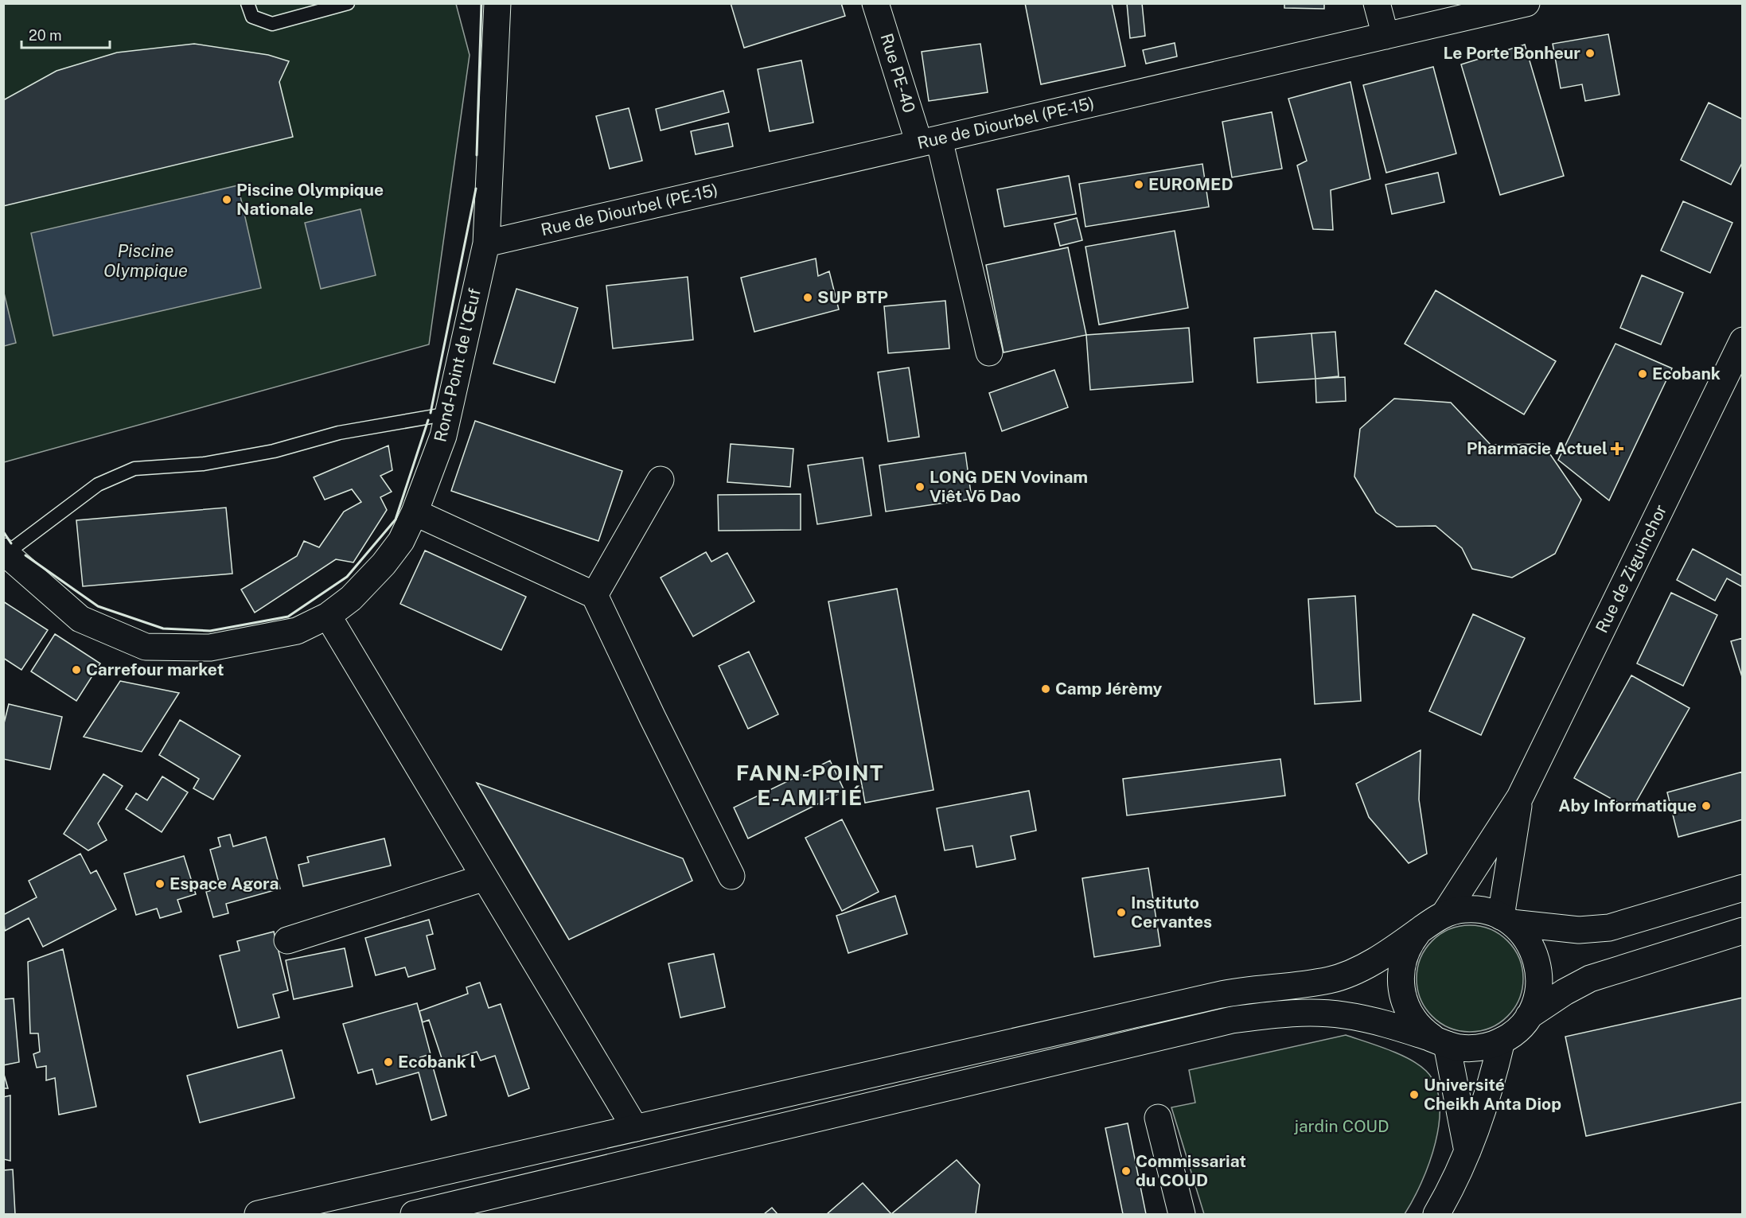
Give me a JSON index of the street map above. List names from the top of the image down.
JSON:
{
  "streets": {
    "street": [
      "Rue PE-40",
      "Rue de Diourbel (PE-15)",
      "Rond-Point de l'Œuf",
      "Rue de Ziguinchor"
    ]
  },
  "crossings": [
    ["Rue PE-40", "Rue de Diourbel (PE-15)"],
    ["Rue de Diourbel (PE-15)", "Rond-Point de l'Œuf"]
  ],
  "districts": ["FANN-POINT E-AMITIÉ"],
  "water": ["Piscine Olympique"],
  "parks": ["jardin COUD"],
  "places": {
    "other": [
      "Le Porte Bonheur",
      "EUROMED",
      "Piscine Olympique Nationale",
      "SUP BTP",
      "Ecobank",
      "LONG DEN Vovinam Viêt Võ Dao",
      "Carrefour market",
      "Camp Jérèmy",
      "Aby Informatique",
      "Espace Agora",
      "Instituto Cervantes",
      "Ecobank l",
      "Université Cheikh Anta Diop",
      "Commissariat du COUD"
    ],
    "health": ["Pharmacie Actuel"]
  },
  "scale_bar": "20 m"
}
